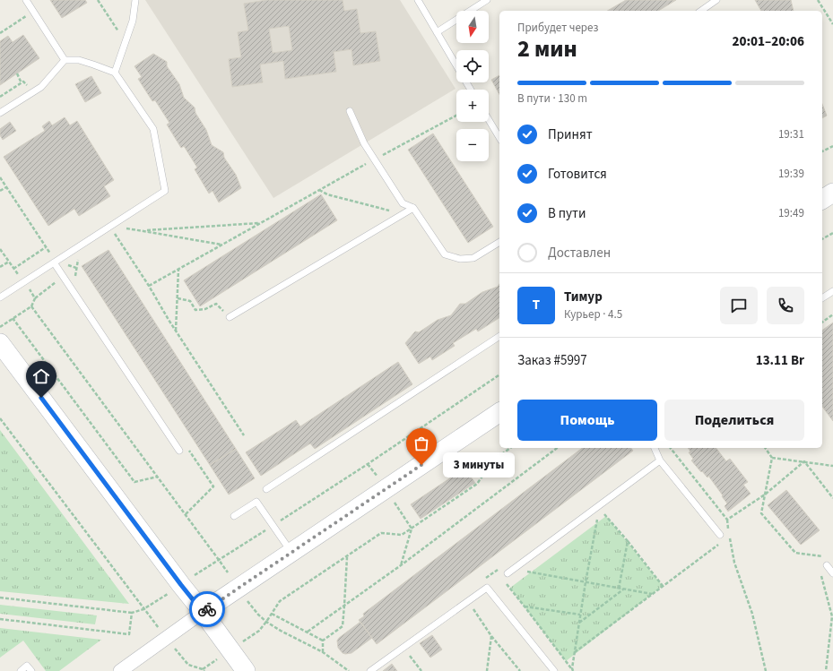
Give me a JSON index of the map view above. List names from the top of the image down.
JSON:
{
  "places": ["3 минуты"],
  "north": "bottom",
  "page": {
    "map_buttons": ["+", "−"],
    "heading": ["2 мин", "Прибудет через", "20:01–20:06"],
    "panel": [
      "Тимур",
      "Курьер · 4.5",
      "Заказ #5997",
      "13.11 Br"
    ],
    "bar": "В пути · 130 m",
    "list": [
      ["Принят", "19:31"],
      ["Готовится", "19:39"],
      ["В пути", "19:49"],
      "Доставлен"
    ],
    "round": "Т",
    "buttons": ["Помощь", "Поделиться"],
    "bubble": "3 минуты"
  }
}
